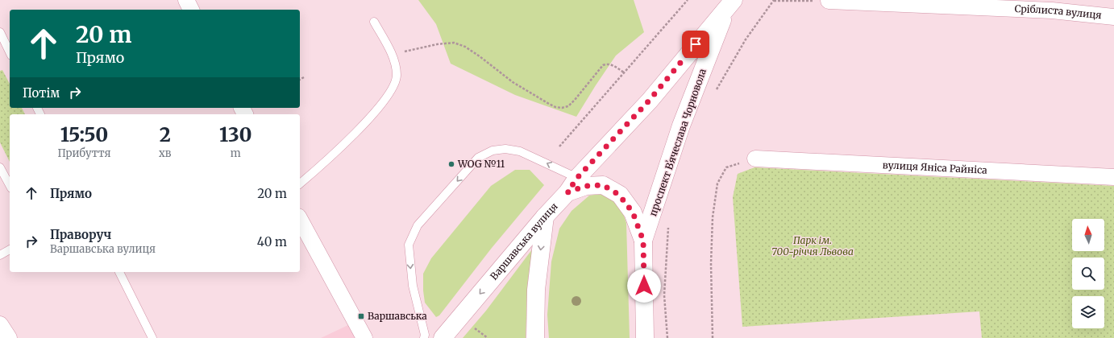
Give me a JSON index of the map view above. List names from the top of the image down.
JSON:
{
  "streets": {
    "main road": ["проспект Вʼячеслава Чорновола", "Варшавська вулиця"],
    "street": ["Сріблиста вулиця", "вулиця Яніса Райніса"]
  },
  "crossings": [
    ["проспект Вʼячеслава Чорновола", "Варшавська вулиця"]
  ],
  "one_way": ["Варшавська вулиця"],
  "parks": ["Парк ім. 700-річчя Львова"],
  "places": {
    "other": ["WOG №11"],
    "transit": ["Варшавська"]
  },
  "north": "top",
  "page": {
    "turn": ["20 m", "Прямо"],
    "then": "Потім",
    "eta": [
      "15:50",
      "Прибуття",
      "2",
      "хв",
      "130",
      "m"
    ],
    "list": [
      {
        "name": "Прямо",
        "value": "20 m"
      },
      {
        "name": "Праворуч",
        "note": "Варшавська вулиця",
        "value": "40 m"
      }
    ]
  }
}
